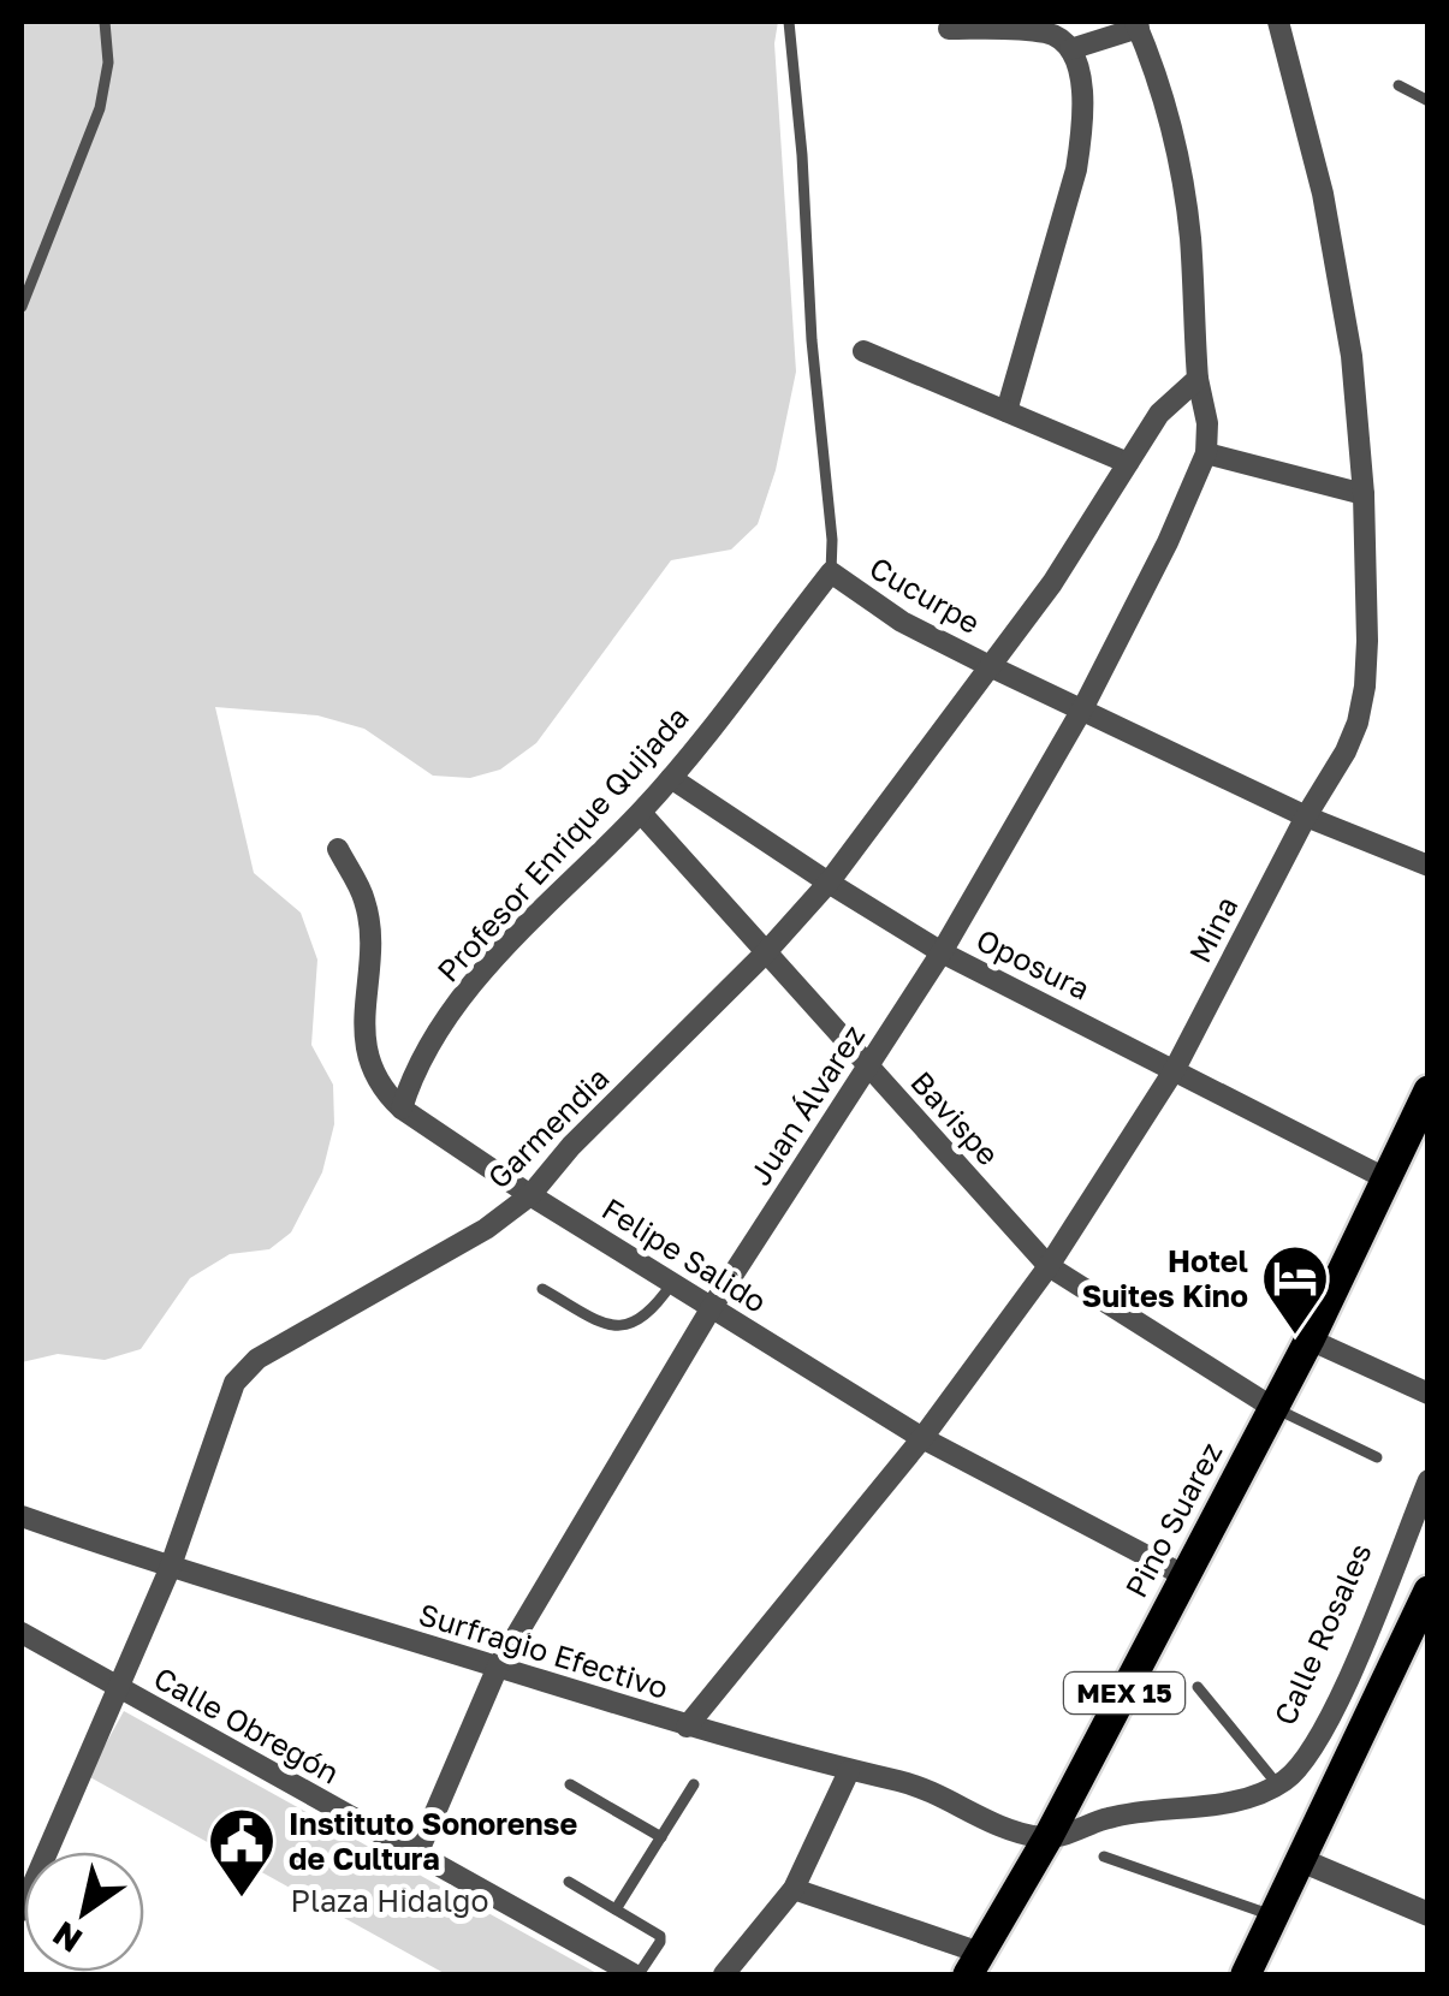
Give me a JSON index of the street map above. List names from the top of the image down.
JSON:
{
  "streets": {
    "main road": ["Pino Suarez", "MEX 15"],
    "street": [
      "Cucurpe",
      "Profesor Enrique Quijada",
      "Mina",
      "Oposura",
      "Juan Álvarez",
      "Bavispe",
      "Garmendia",
      "Felipe Salido",
      "Calle Rosales",
      "Surfragio Efectivo",
      "Calle Obregón"
    ]
  },
  "crossings": [
    ["Cucurpe", "Profesor Enrique Quijada"],
    ["Cucurpe", "Mina"],
    ["Cucurpe", "Juan Álvarez"],
    ["Cucurpe", "Garmendia"],
    ["Profesor Enrique Quijada", "Oposura"],
    ["Profesor Enrique Quijada", "Bavispe"],
    ["Profesor Enrique Quijada", "Felipe Salido"],
    ["Mina", "Oposura"],
    ["Mina", "Bavispe"],
    ["Mina", "Felipe Salido"],
    ["Mina", "Surfragio Efectivo"],
    ["Oposura", "Juan Álvarez"],
    ["Oposura", "Garmendia"],
    ["Oposura", "Pino Suarez"],
    ["Juan Álvarez", "Bavispe"],
    ["Juan Álvarez", "Garmendia"],
    ["Juan Álvarez", "Felipe Salido"],
    ["Juan Álvarez", "Surfragio Efectivo"],
    ["Juan Álvarez", "Calle Obregón"],
    ["Bavispe", "Garmendia"],
    ["Bavispe", "Pino Suarez"],
    ["Garmendia", "Felipe Salido"],
    ["Garmendia", "Surfragio Efectivo"],
    ["Garmendia", "Calle Obregón"],
    ["Felipe Salido", "Pino Suarez"],
    ["Pino Suarez", "Surfragio Efectivo"]
  ],
  "parks": ["Plaza Hidalgo"],
  "places": {
    "hotel": ["Hotel Suites Kino"],
    "public building": ["Instituto Sonorense de Cultura"]
  },
  "north": "bottom left"
}
